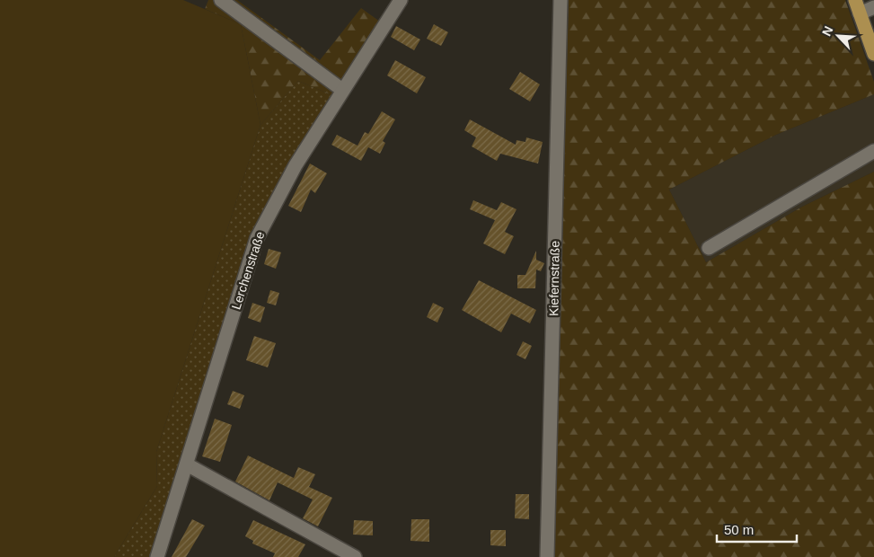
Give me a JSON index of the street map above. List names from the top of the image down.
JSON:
{
  "streets": {
    "street": ["Lerchenstraße", "Kiefernstraße"]
  },
  "scale_bar": "50 m",
  "north": "top left"
}
